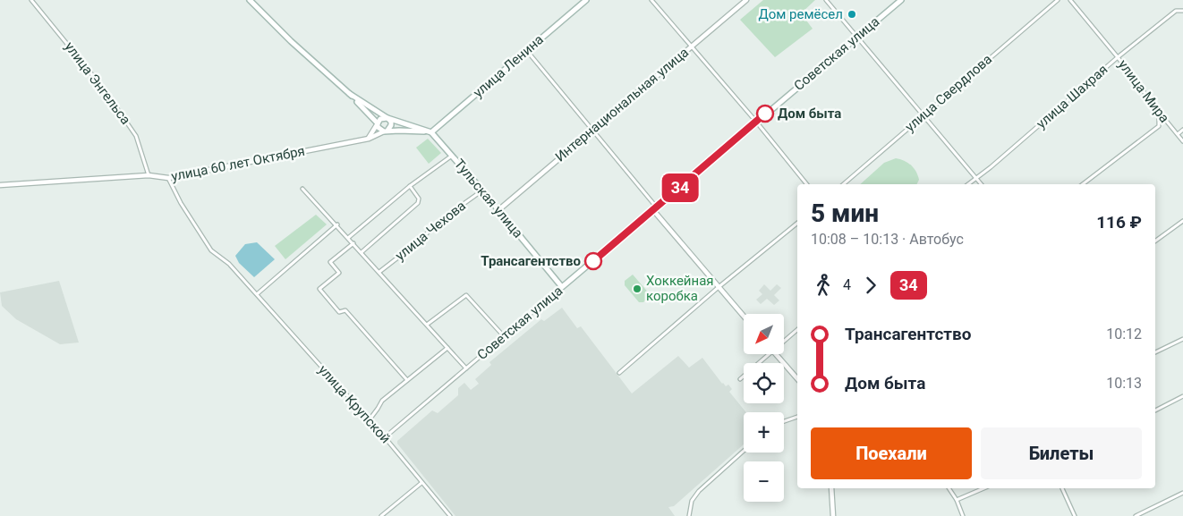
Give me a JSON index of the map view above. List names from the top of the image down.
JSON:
{
  "streets": {
    "main road": ["Советская улица", "улица Ленина", "Тульская улица"],
    "street": [
      "улица Энгельса",
      "улица Мира",
      "улица Свердлова",
      "улица Шахрая",
      "Интернациональная улица",
      "улица 60 лет Октября",
      "улица Чехова",
      "улица Крупской"
    ]
  },
  "crossings": [
    ["Советская улица", "Тульская улица"],
    ["Советская улица", "улица Крупской"],
    ["улица Ленина", "Тульская улица"],
    ["улица Энгельса", "улица 60 лет Октября"],
    ["улица Мира", "улица Шахрая"],
    ["Интернациональная улица", "Тульская улица"],
    ["улица 60 лет Октября", "улица Крупской"],
    ["Тульская улица", "улица Чехова"]
  ],
  "places": [
    "Дом ремёсел",
    "Дом быта",
    "Трансагентство",
    "Хоккейная коробка"
  ],
  "lines": ["bus line 34"],
  "north": "bottom left",
  "page": {
    "on_map": "34",
    "heading": ["5 мин", "10:08 – 10:13 · Автобус", "116 ₽"],
    "legs": ["4", "34"],
    "list": [
      {
        "name": "Трансагентство",
        "value": "10:12"
      },
      {
        "name": "Дом быта",
        "value": "10:13"
      }
    ],
    "map_buttons": ["+", "−"],
    "buttons": ["Поехали", "Билеты"]
  }
}
